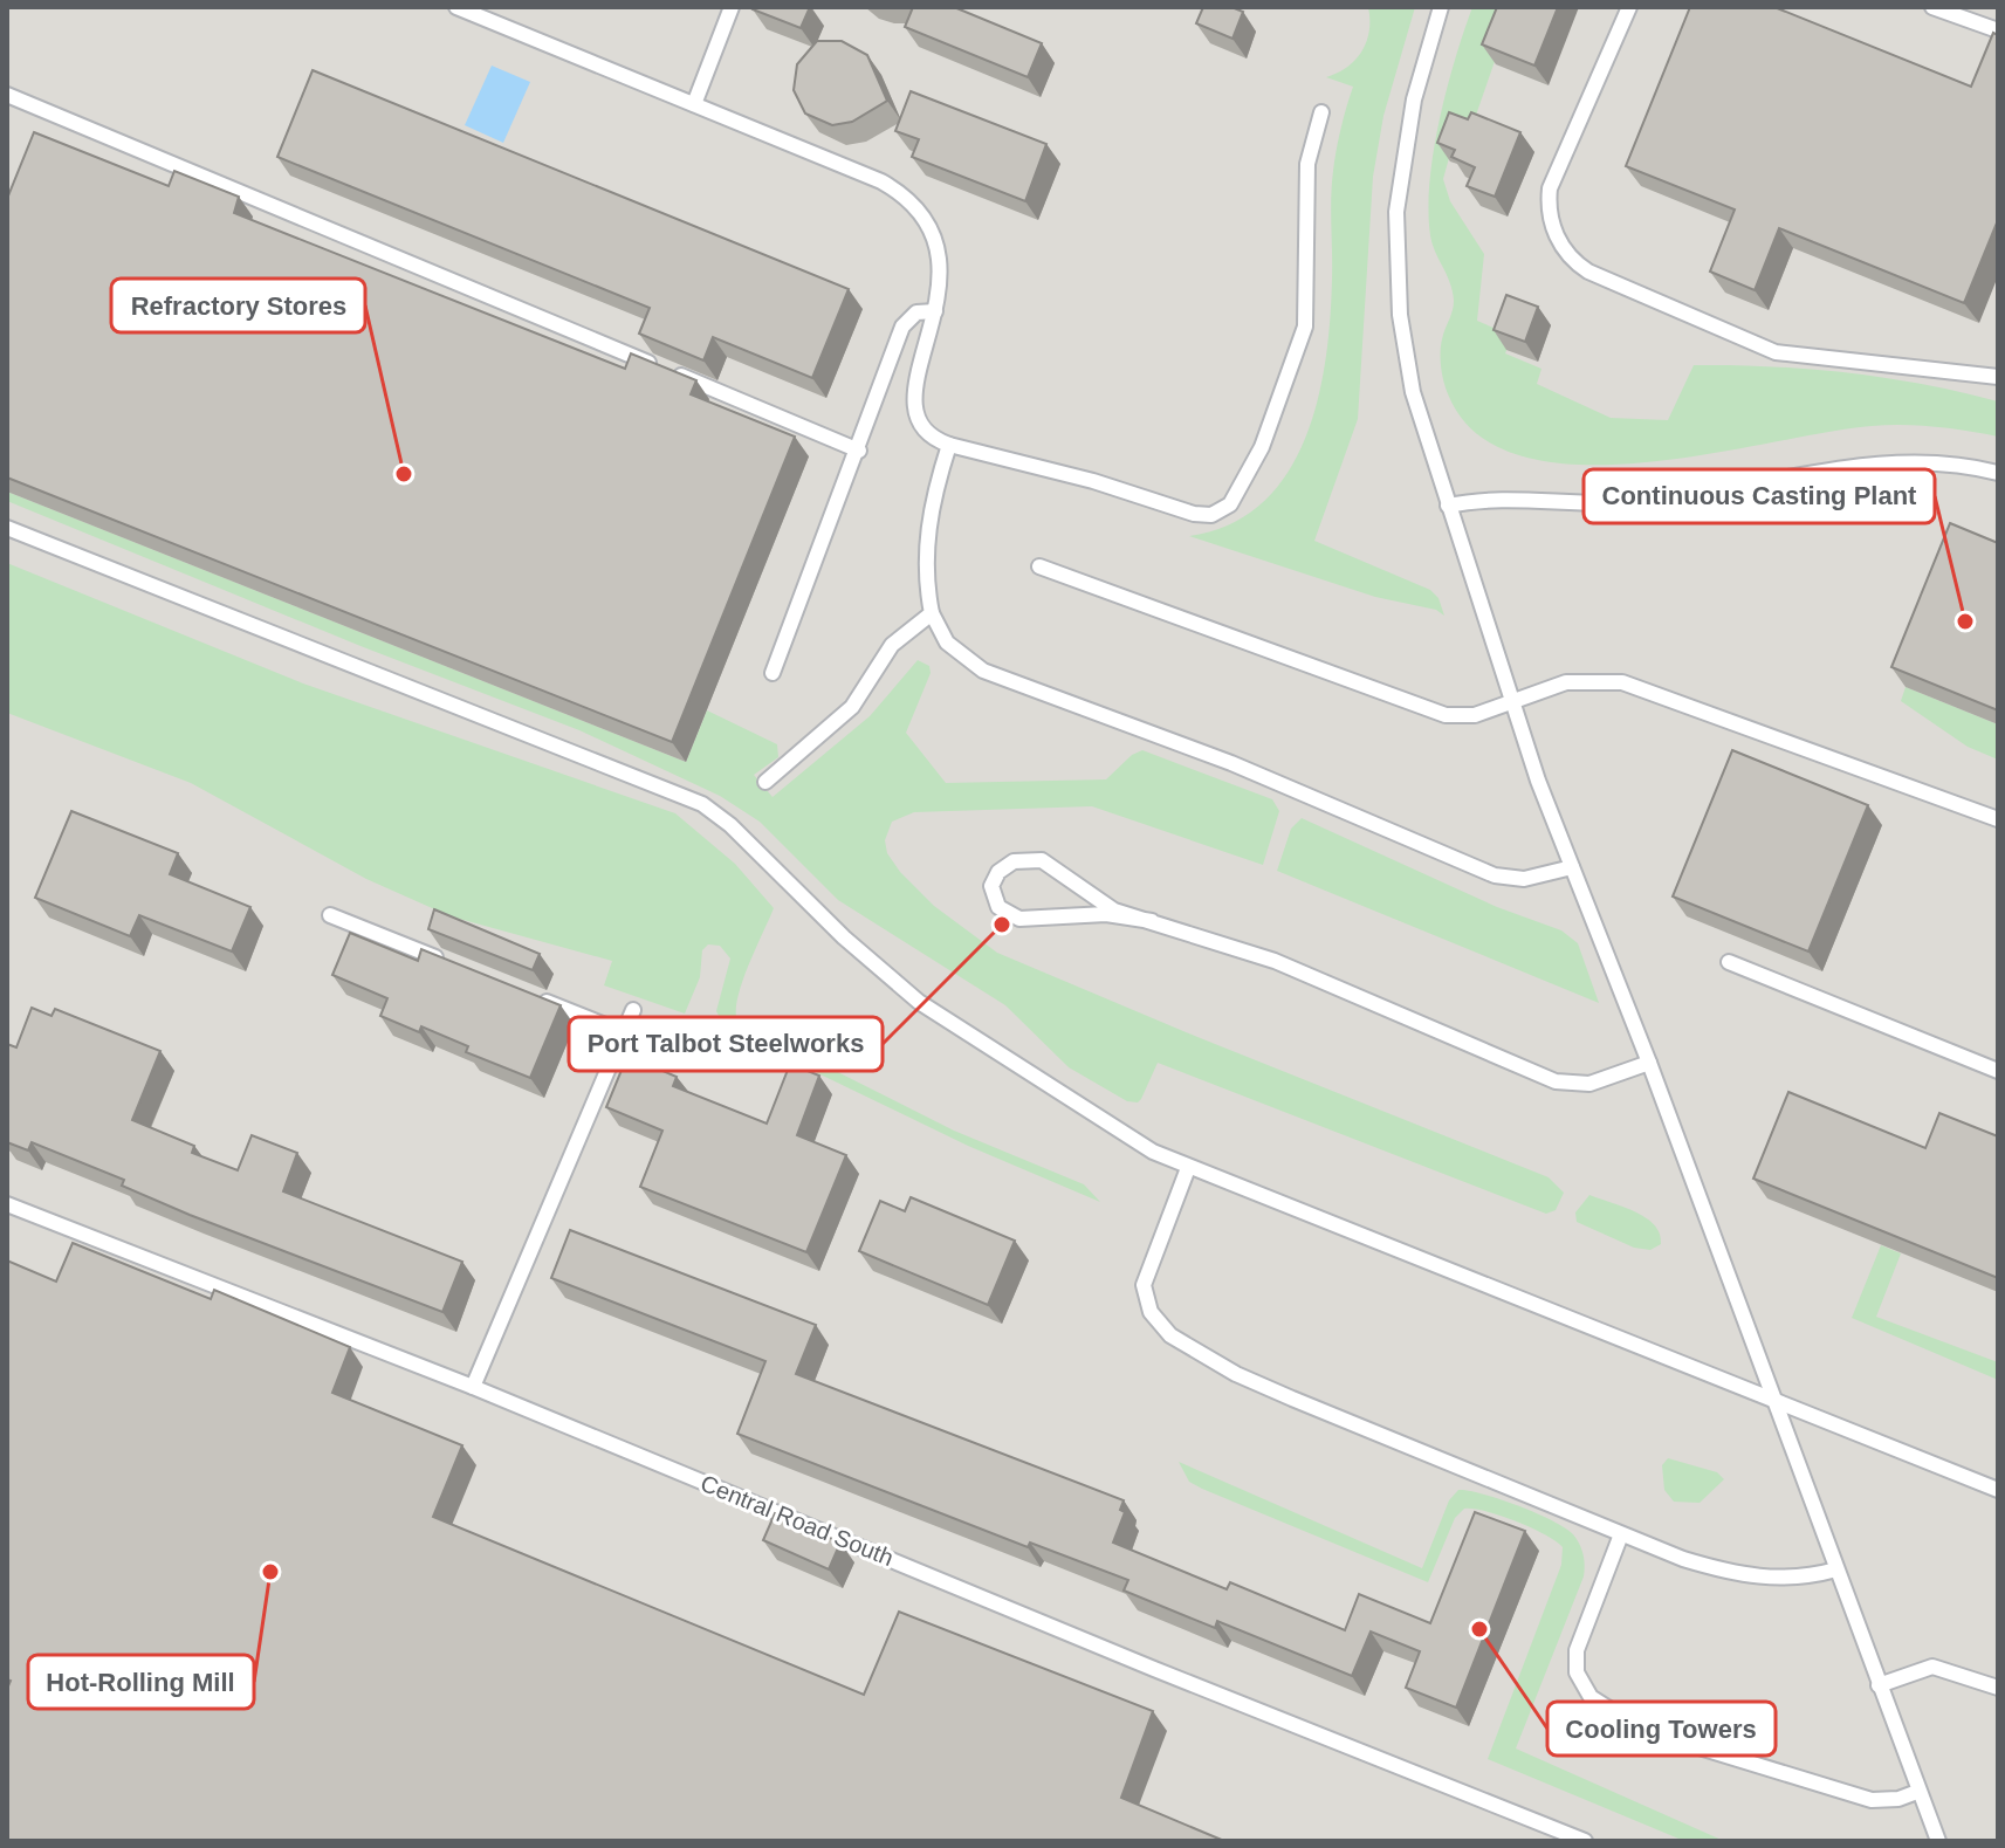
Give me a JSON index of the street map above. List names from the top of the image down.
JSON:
{
  "streets": {
    "lane": ["Central Road South"]
  },
  "places": [
    "Refractory Stores",
    "Continuous Casting Plant",
    "Port Talbot Steelworks",
    "Hot-Rolling Mill",
    "Cooling Towers"
  ]
}
